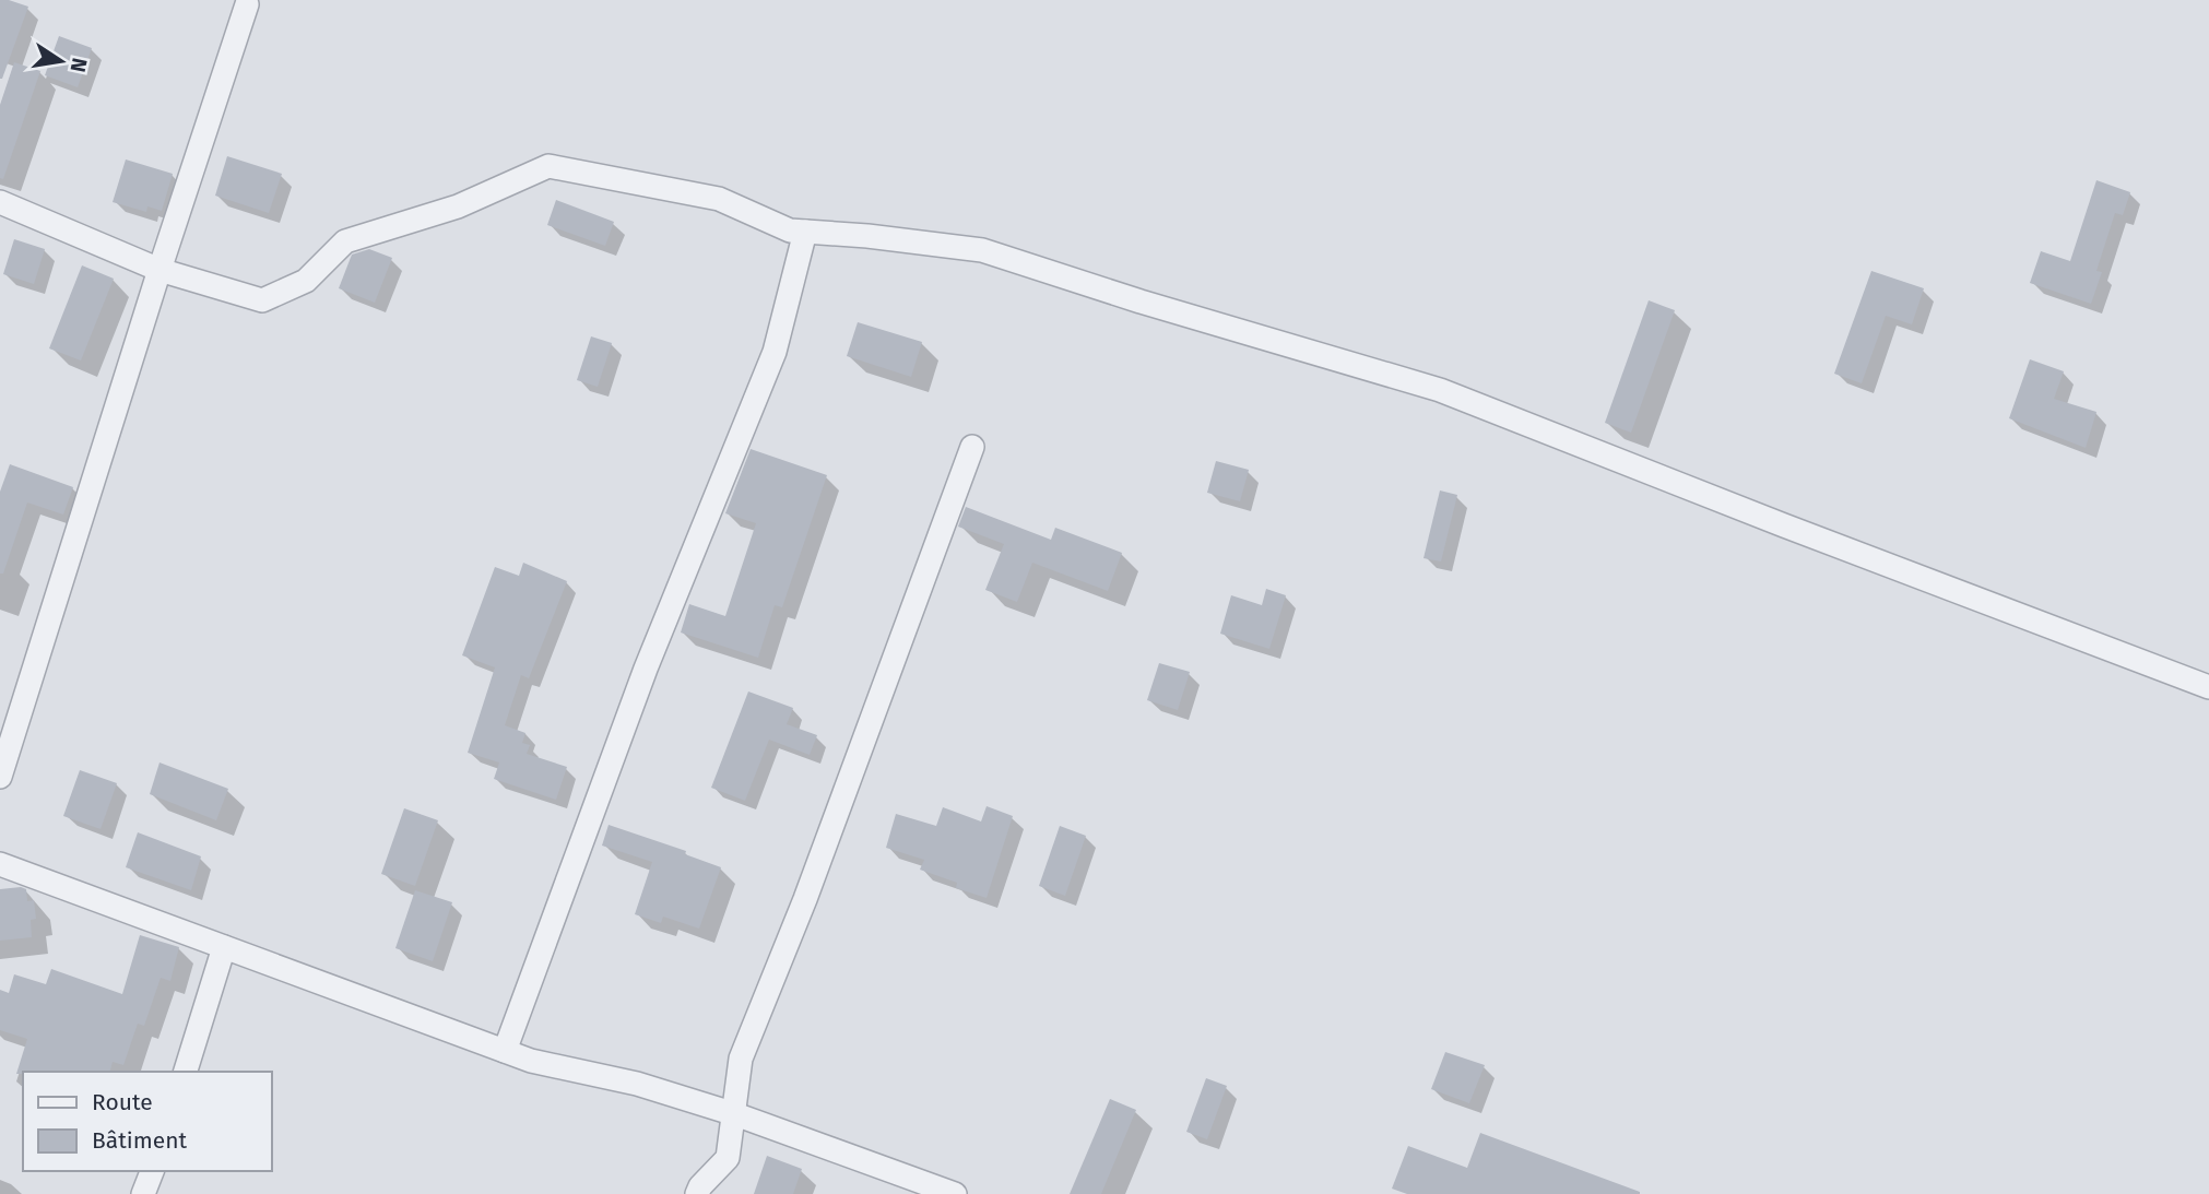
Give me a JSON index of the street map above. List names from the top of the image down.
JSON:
{
  "legend": ["Route", "Bâtiment"],
  "north": "right"
}
